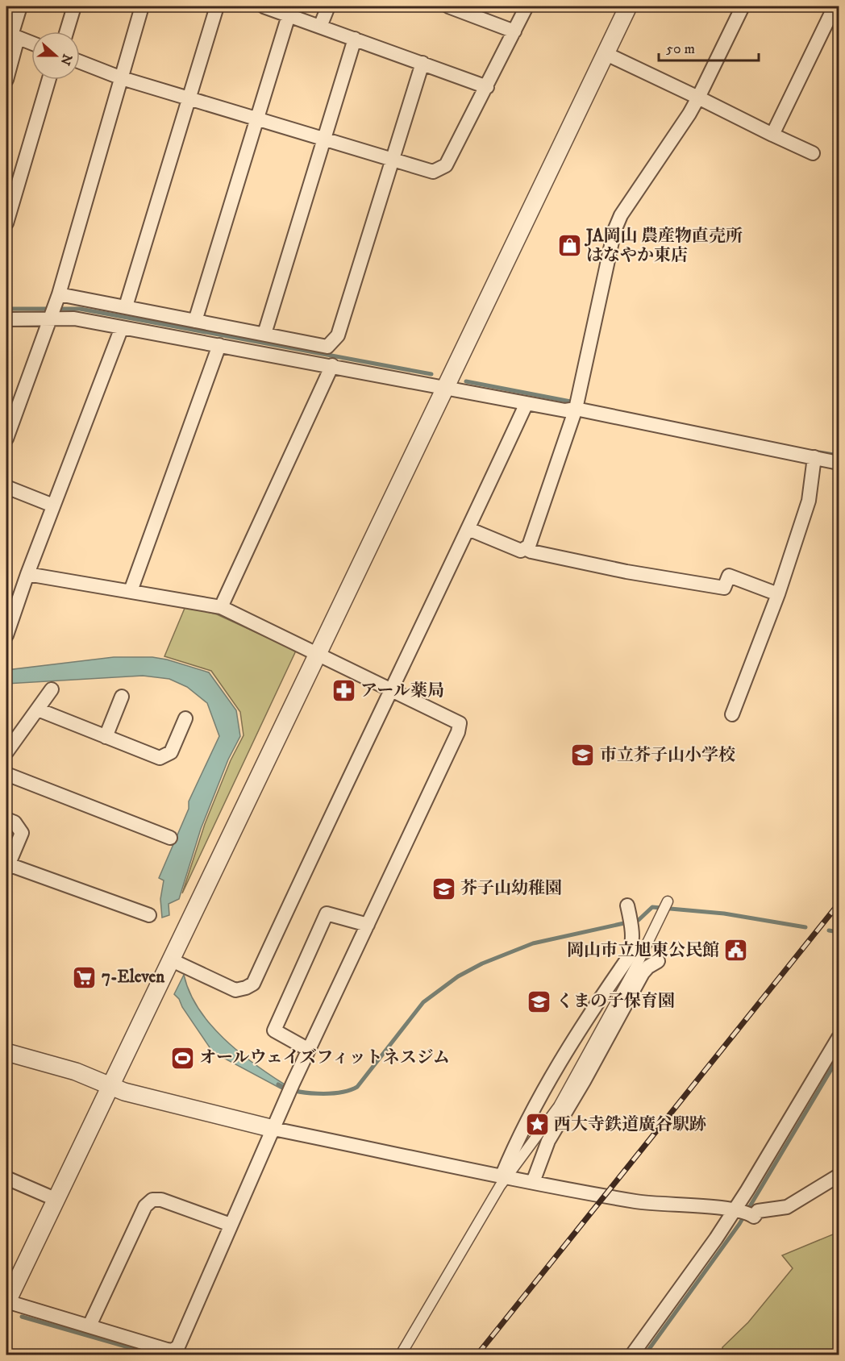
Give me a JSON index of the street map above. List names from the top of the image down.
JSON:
{
  "places": {
    "shop": ["JA岡山 農産物直売所 はなやか東店"],
    "pharmacy": ["アール薬局"],
    "school or university": ["市立芥子山小学校", "芥子山幼稚園", "くまの子保育園"],
    "public building": ["岡山市立旭東公民館"],
    "supermarket": ["7-Eleven"],
    "sports": ["オールウェイズフィットネスジム"],
    "place": ["西大寺鉄道廣谷駅跡"]
  },
  "scale_bar": "50 m",
  "north": "right"
}
